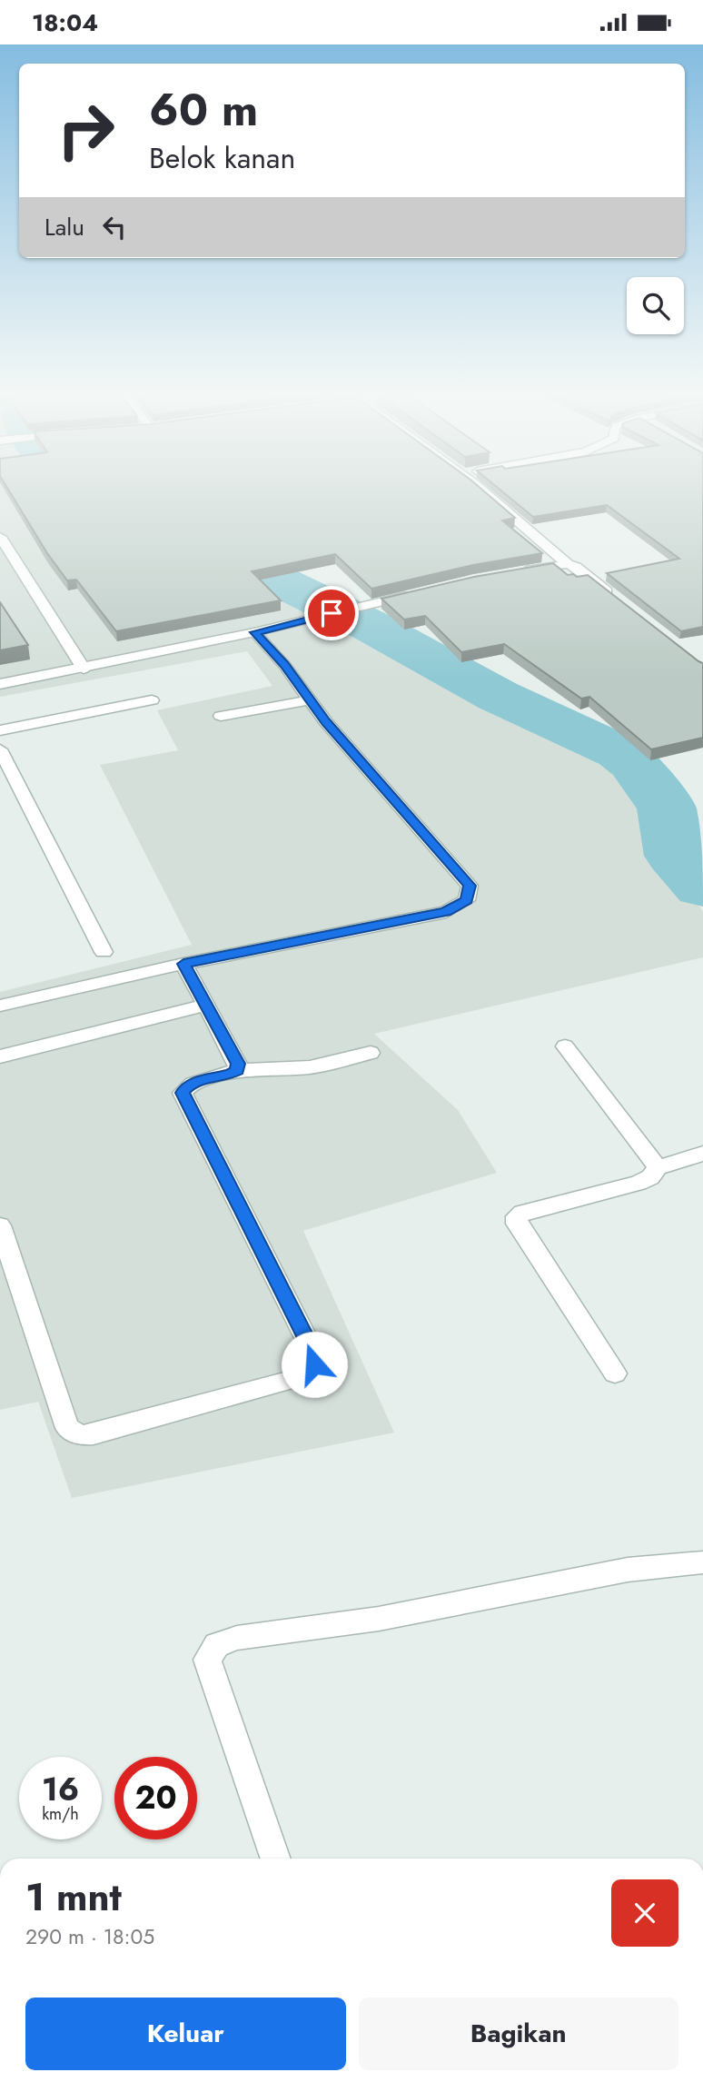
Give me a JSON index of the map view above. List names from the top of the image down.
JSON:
{
  "page": {
    "status": "18:04",
    "turn": ["60 m", "Belok kanan"],
    "then": "Lalu",
    "speed": "16 km/h",
    "limit": "20",
    "heading": ["1 mnt", "290 m · 18:05"],
    "buttons": ["Keluar", "Bagikan"]
  }
}
